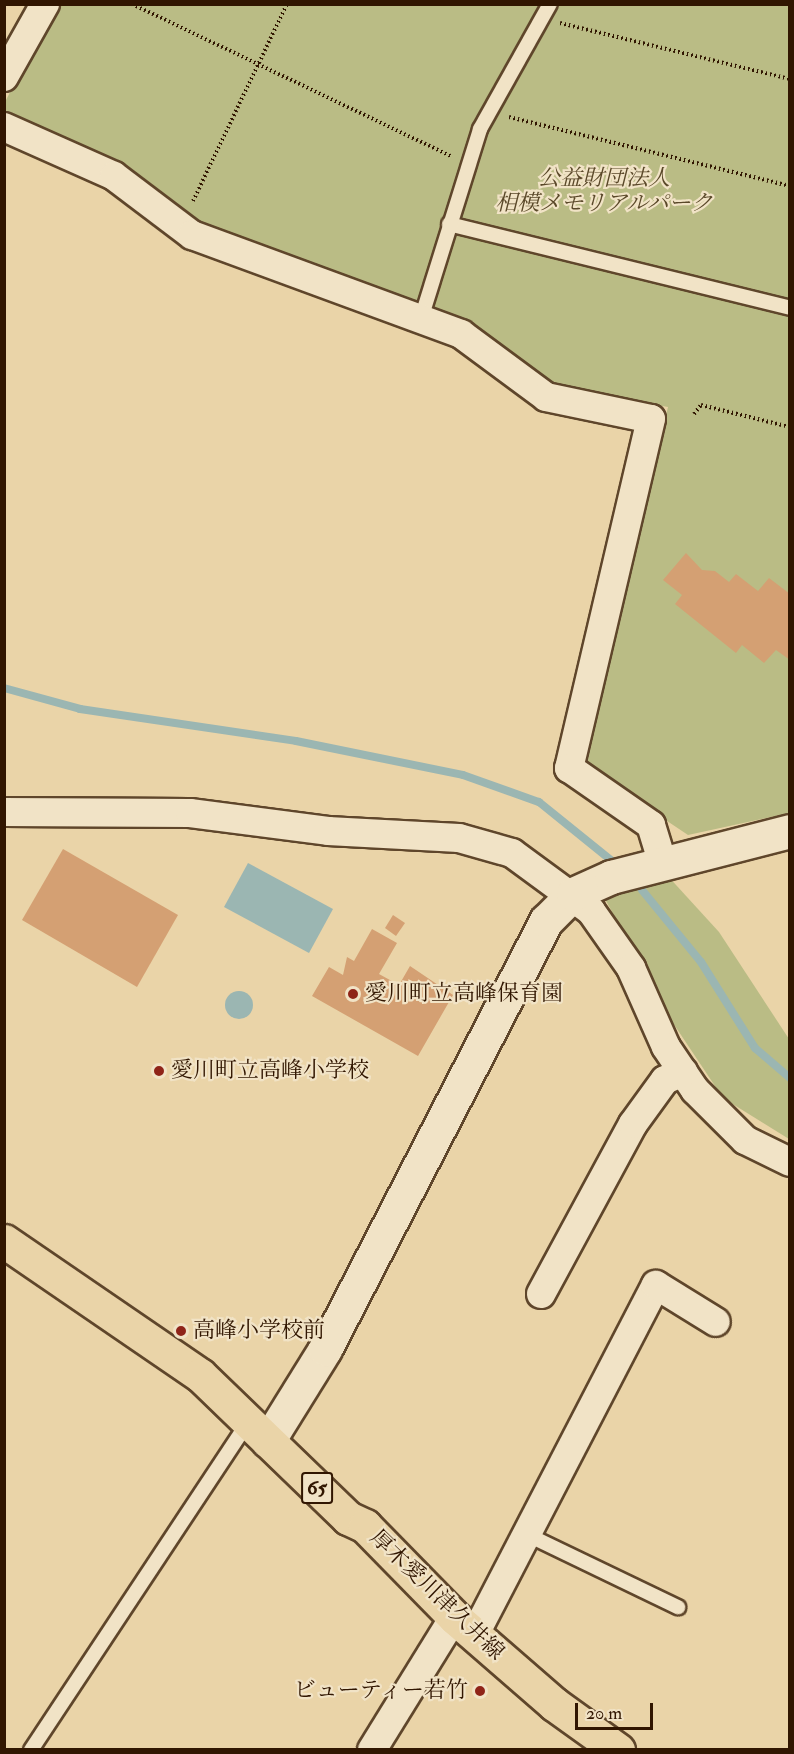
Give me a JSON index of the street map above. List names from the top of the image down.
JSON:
{
  "streets": {
    "main road": ["65", "厚木愛川津久井線"]
  },
  "parks": ["公益財団法人 相模メモリアルパーク"],
  "places": [
    "愛川町立高峰保育園",
    "愛川町立高峰小学校",
    "高峰小学校前",
    "ビューティー若竹"
  ],
  "scale_bar": "20 m"
}
